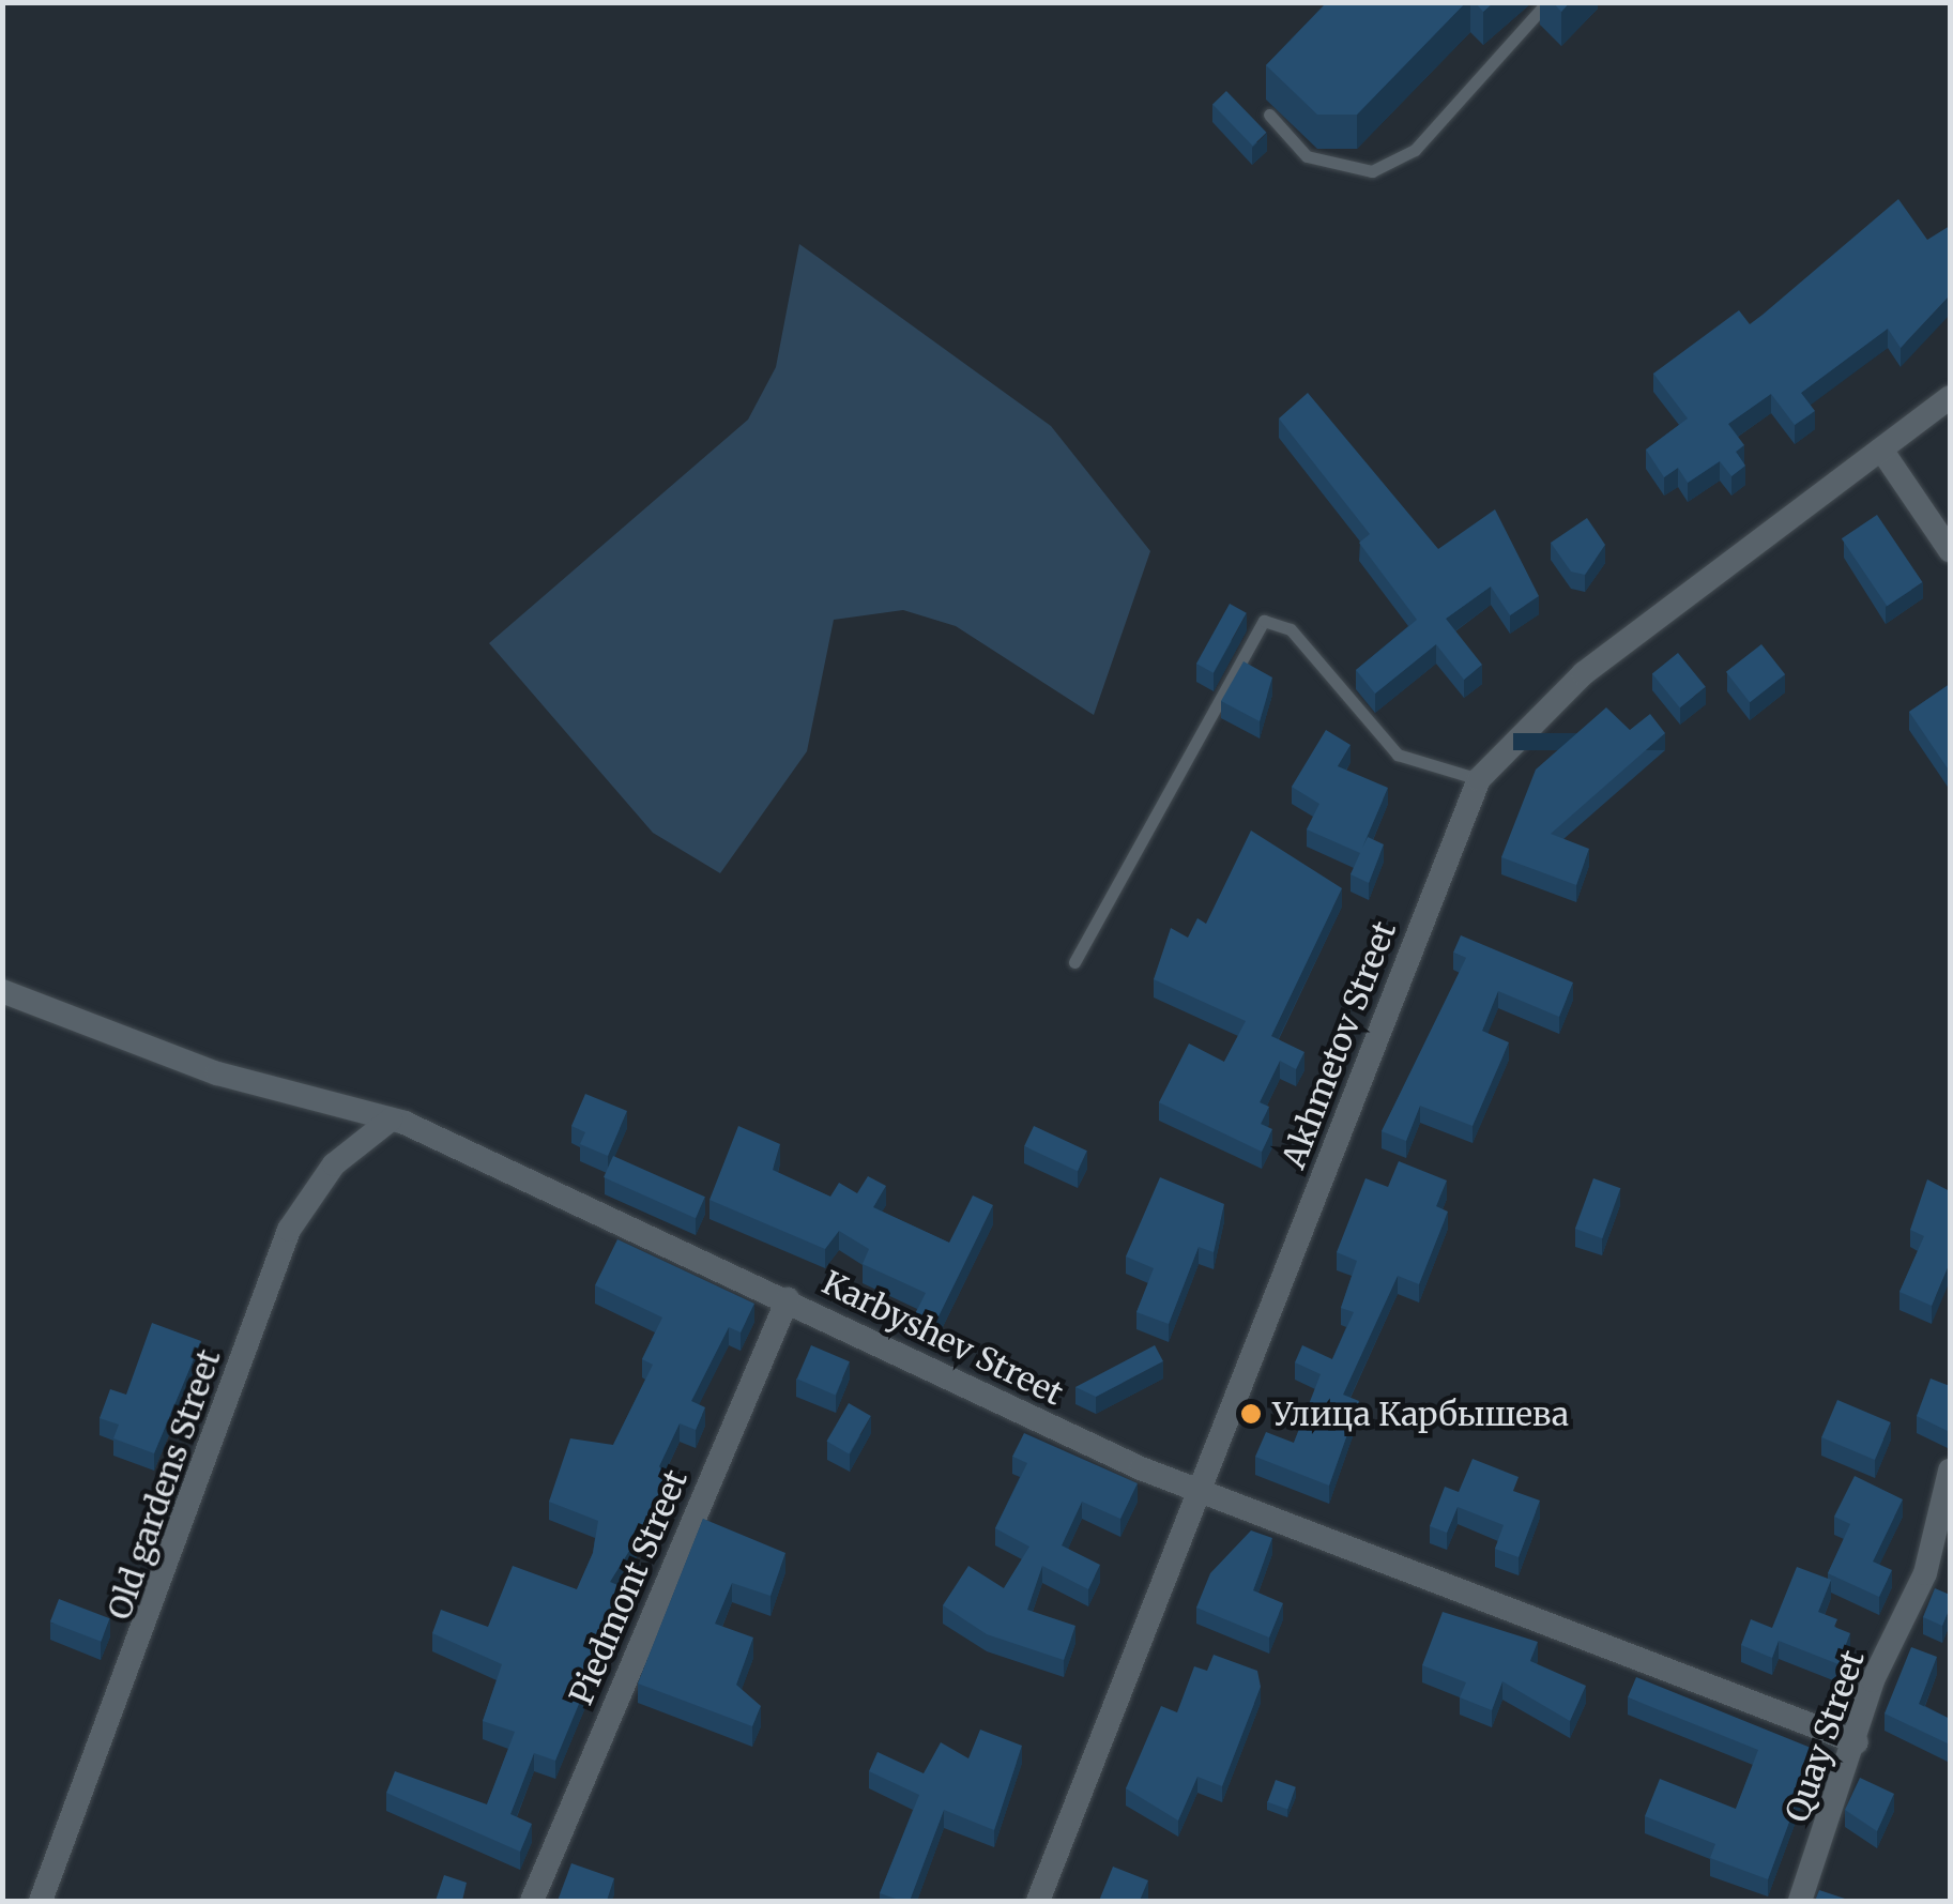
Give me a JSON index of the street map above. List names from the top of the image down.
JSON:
{
  "streets": {
    "street": [
      "Akhmetov Street",
      "Karbyshev Street",
      "Old gardens Street",
      "Piedmont Street",
      "Quay Street"
    ]
  },
  "crossings": [
    ["Akhmetov Street", "Karbyshev Street"],
    ["Karbyshev Street", "Old gardens Street"],
    ["Karbyshev Street", "Piedmont Street"],
    ["Karbyshev Street", "Quay Street"]
  ],
  "places": ["Улица Карбышева"]
}
